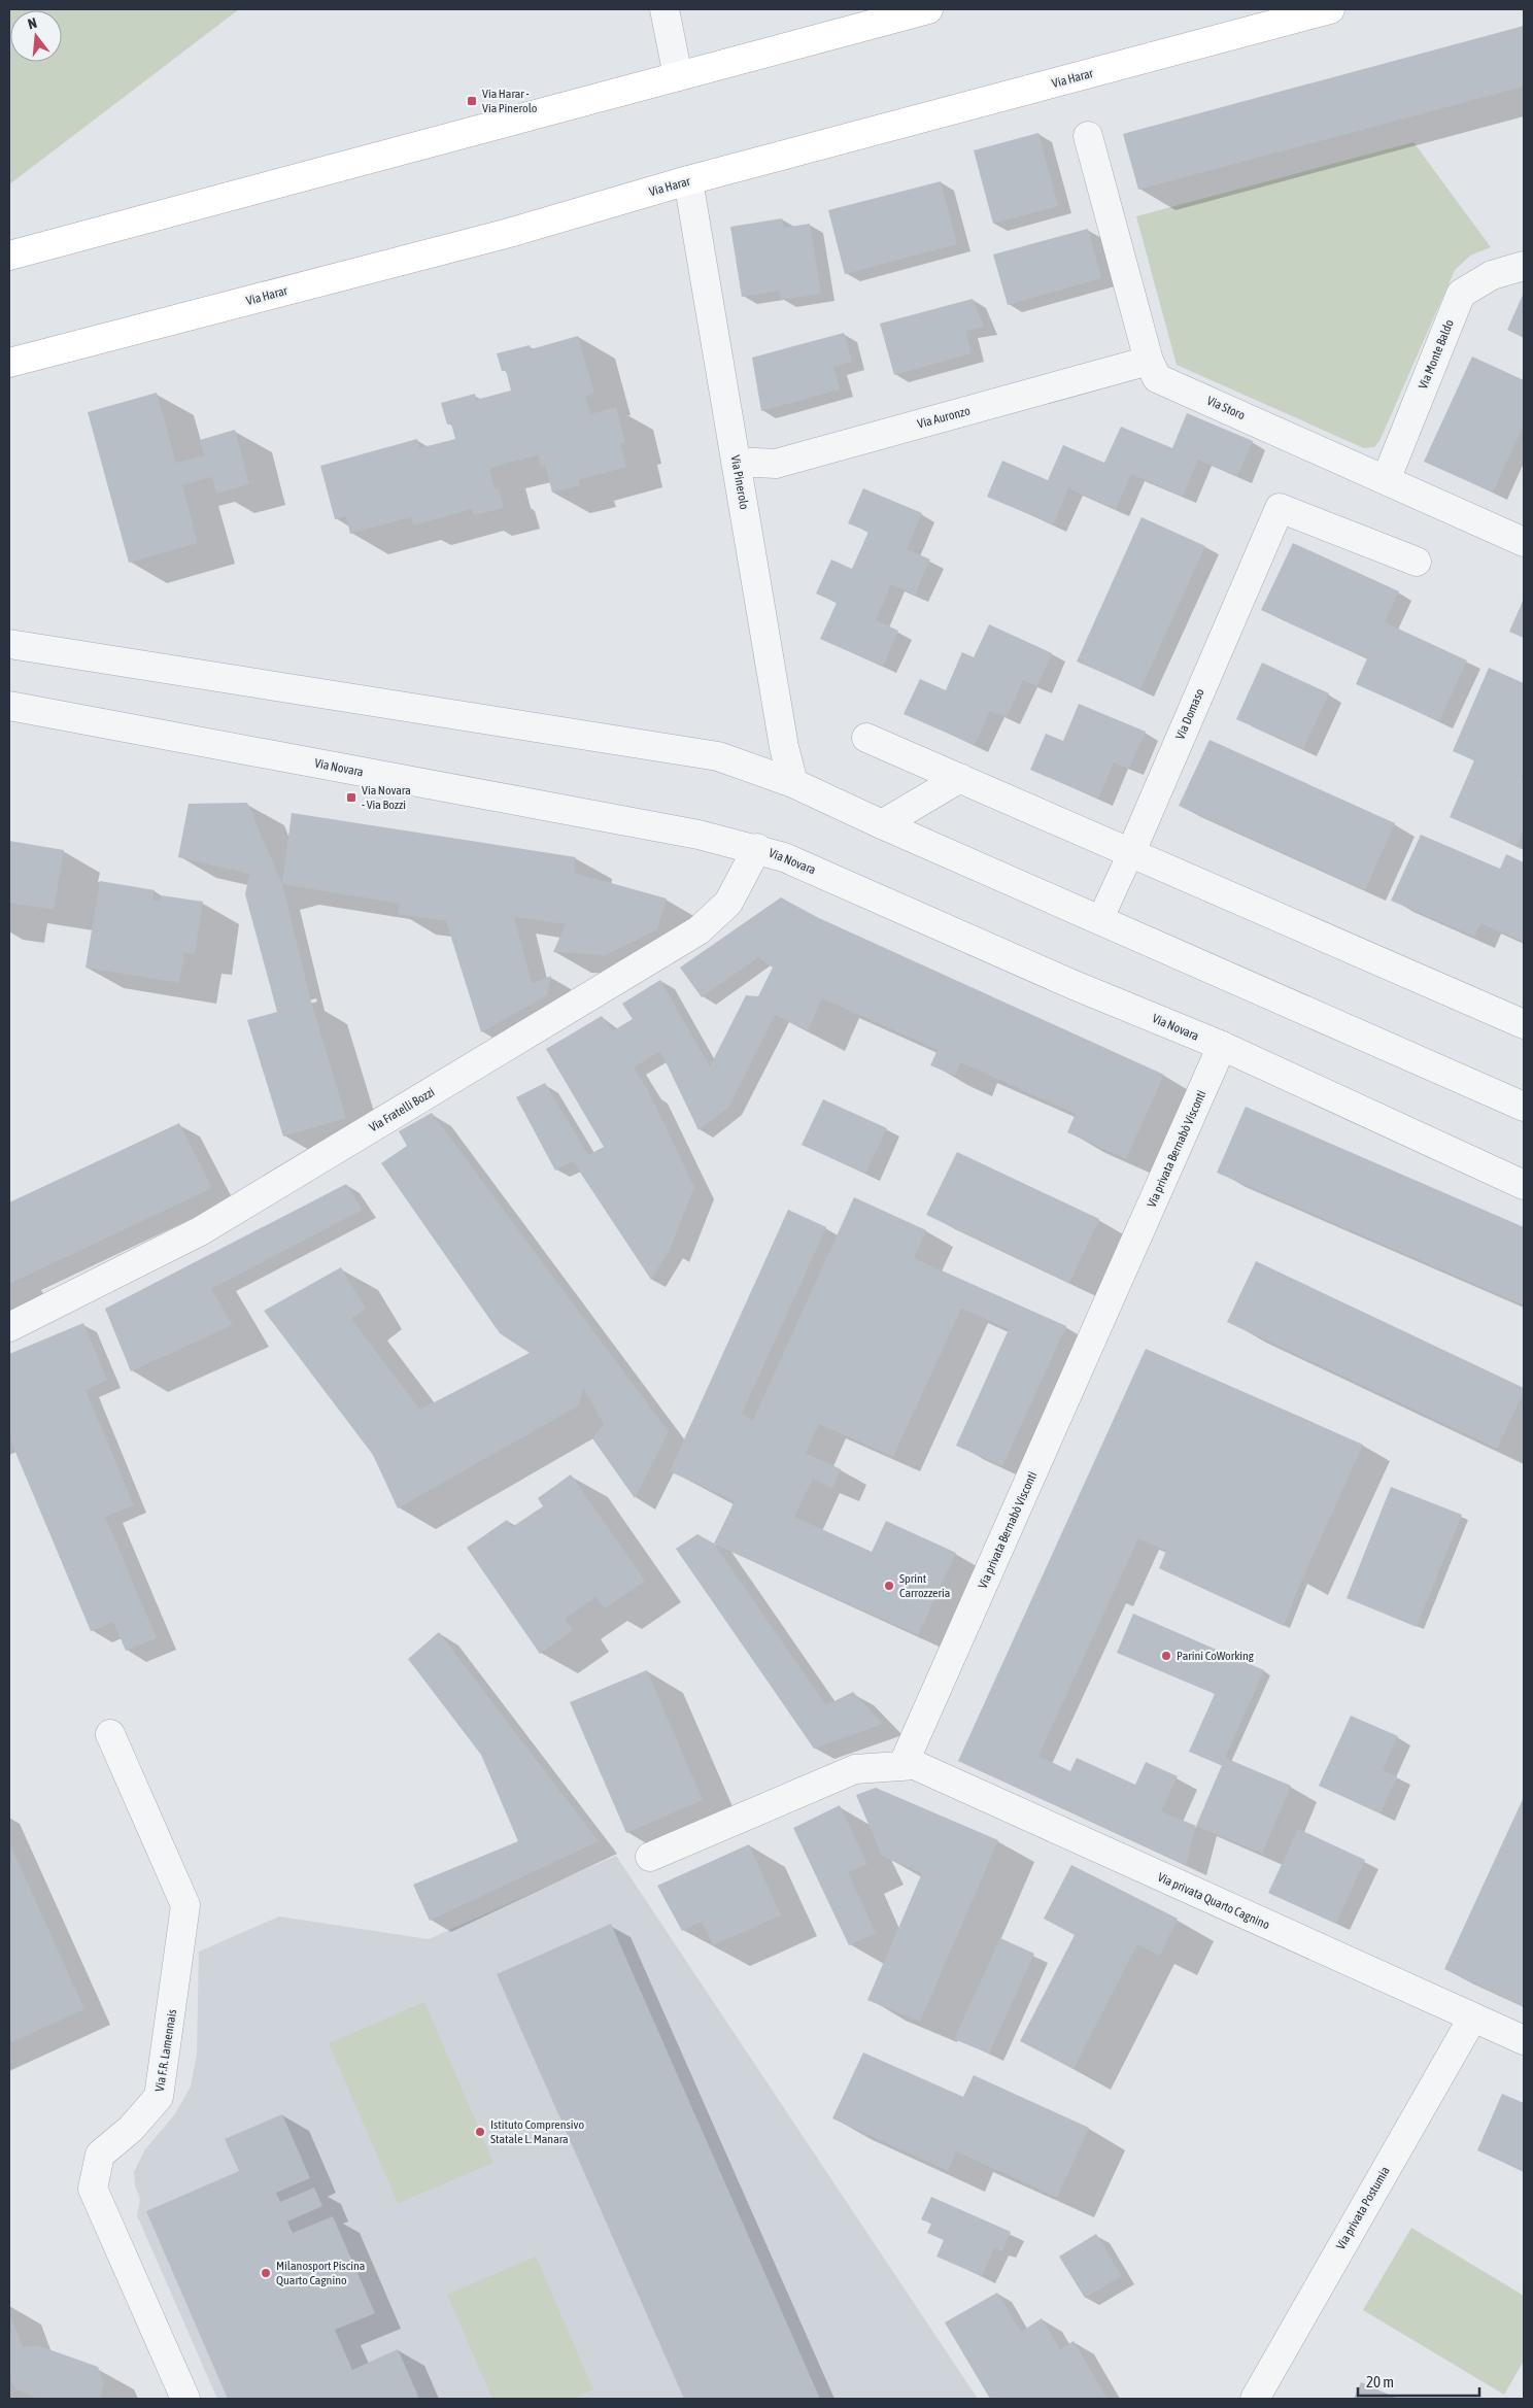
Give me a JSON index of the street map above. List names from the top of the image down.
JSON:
{
  "streets": {
    "main road": ["Via Harar"],
    "street": [
      "Via Monte Baldo",
      "Via Storo",
      "Via Auronzo",
      "Via Pinerolo",
      "Via Domaso",
      "Via Novara",
      "Via Fratelli Bozzi",
      "Via privata Bernabò Visconti",
      "Via privata Quarto Cagnino",
      "Via F.R. Lamennais",
      "Via privata Postumia"
    ]
  },
  "crossings": [
    ["Via Harar", "Via Pinerolo"],
    ["Via Monte Baldo", "Via Storo"],
    ["Via Storo", "Via Auronzo"],
    ["Via Auronzo", "Via Pinerolo"],
    ["Via Novara", "Via Fratelli Bozzi"],
    ["Via Novara", "Via privata Bernabò Visconti"],
    ["Via privata Bernabò Visconti", "Via privata Quarto Cagnino"],
    ["Via privata Quarto Cagnino", "Via privata Postumia"]
  ],
  "places": {
    "transit": ["Via Harar - Via Pinerolo", "Via Novara - Via Bozzi"],
    "other": [
      "Sprint Carrozzeria",
      "Parini CoWorking",
      "Istituto Comprensivo Statale L. Manara",
      "Milanosport Piscina Quarto Cagnino"
    ]
  },
  "scale_bar": "20 m",
  "north": "top"
}
